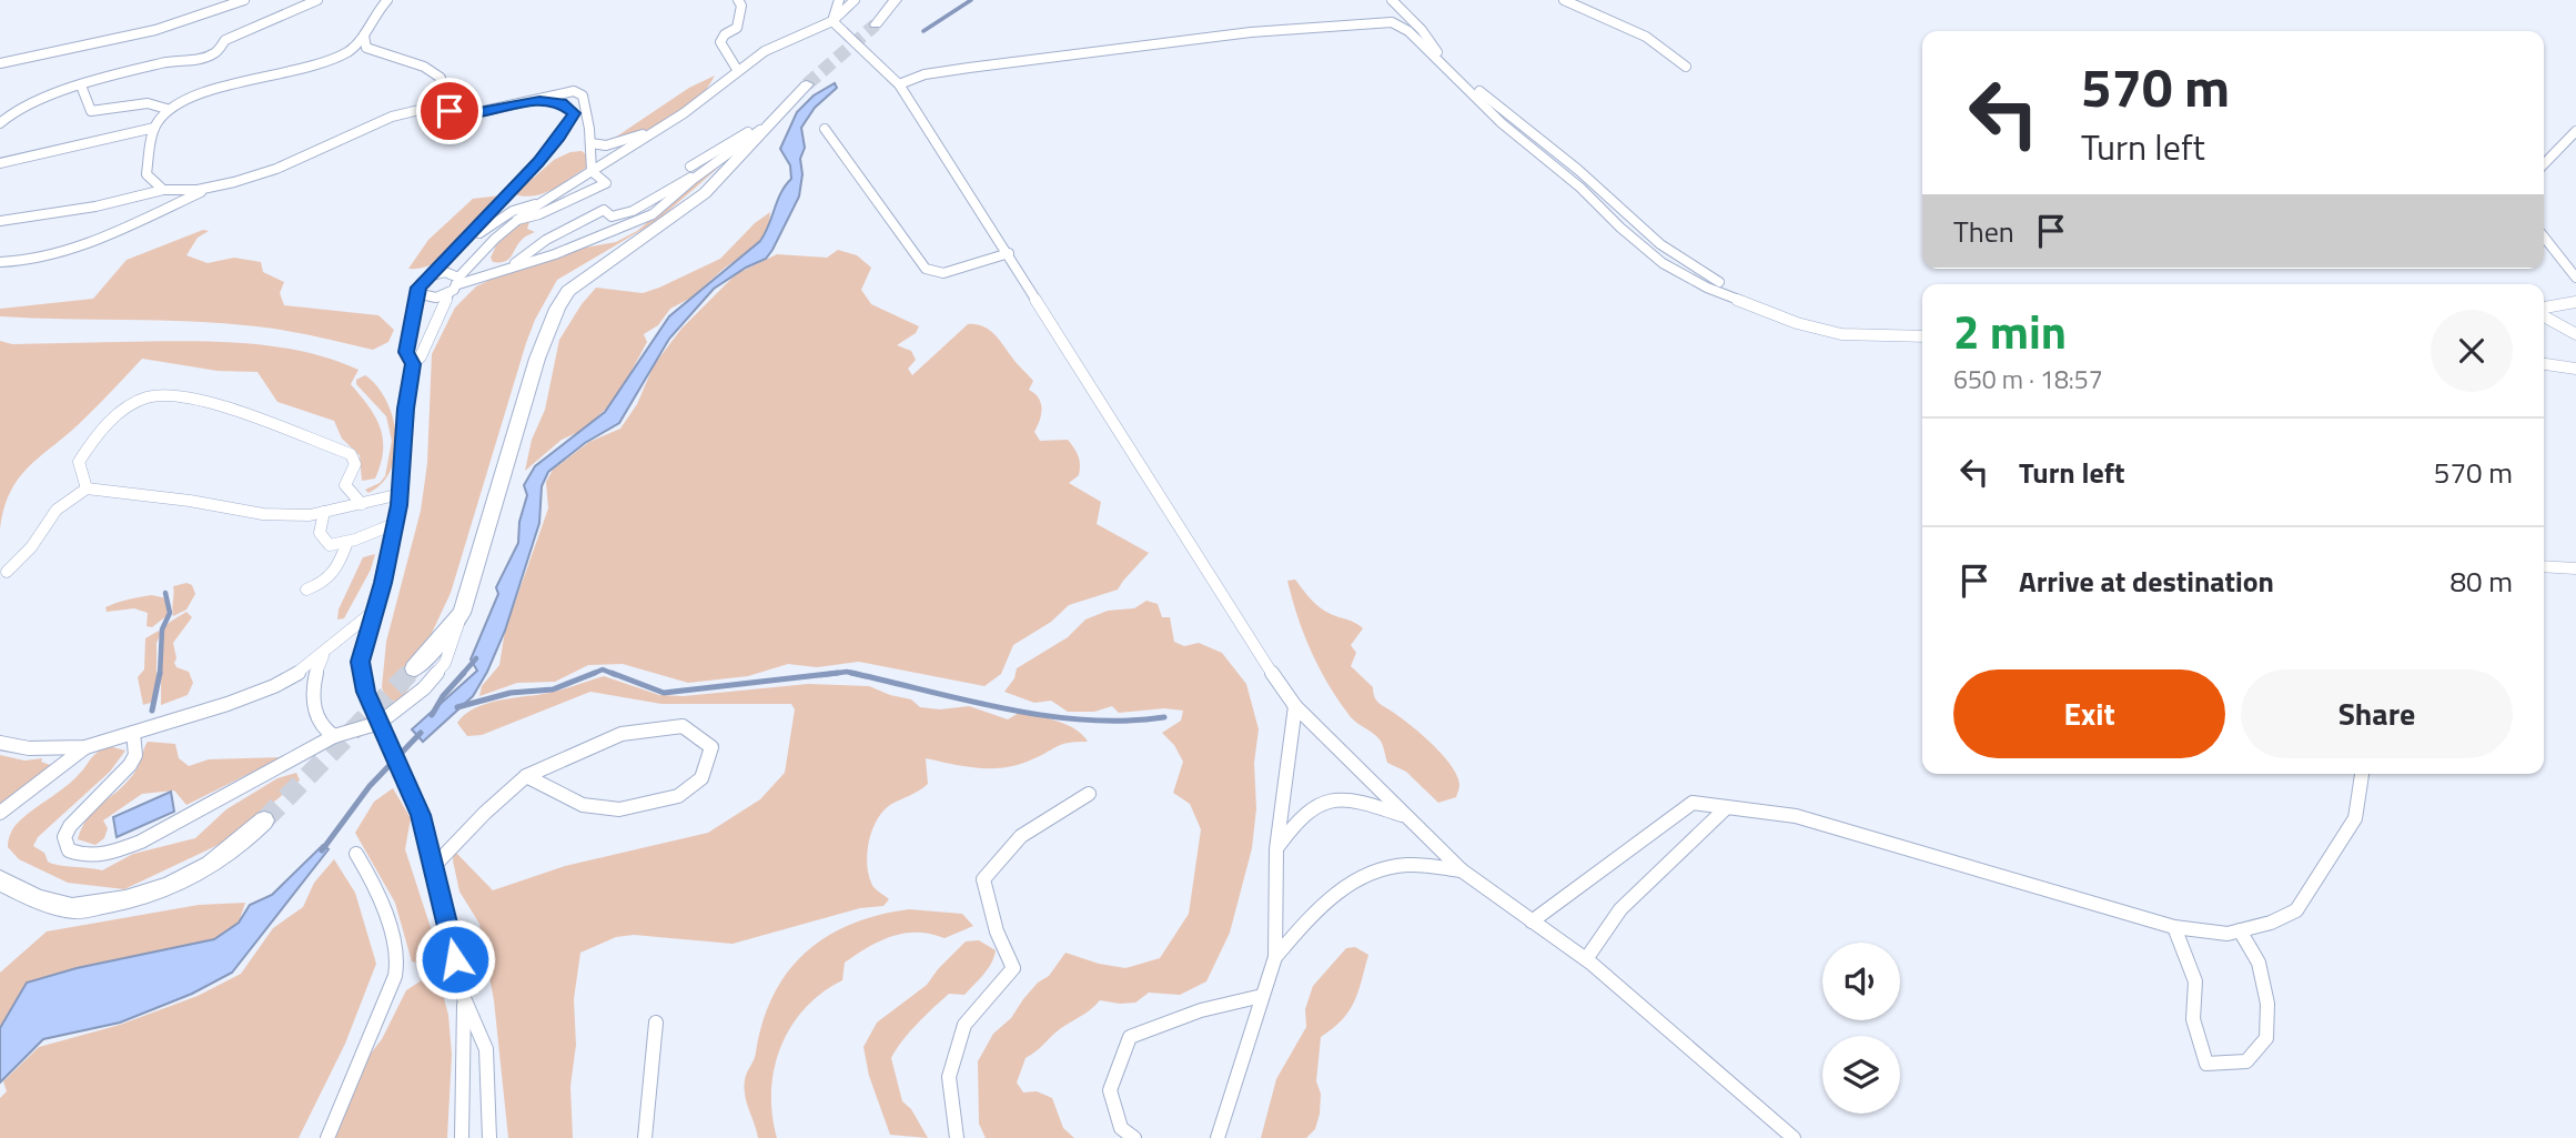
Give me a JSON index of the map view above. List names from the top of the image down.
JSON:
{
  "page": {
    "turn": ["570 m", "Turn left"],
    "then": "Then",
    "heading": ["2 min", "650 m · 18:57"],
    "list": [
      {
        "name": "Turn left",
        "value": "570 m"
      },
      {
        "name": "Arrive at destination",
        "value": "80 m"
      }
    ],
    "buttons": ["Exit", "Share"]
  }
}
